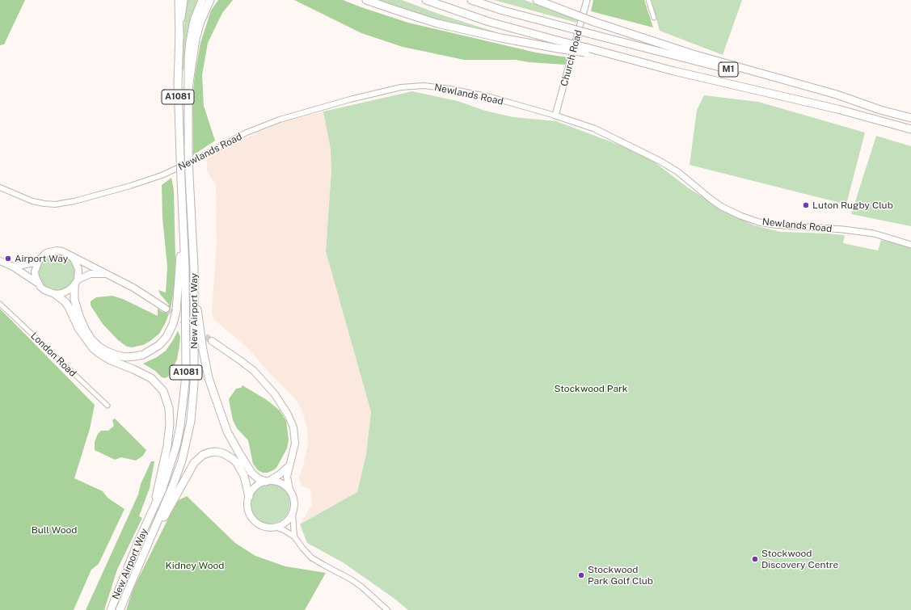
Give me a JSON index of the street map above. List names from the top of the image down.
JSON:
{
  "streets": {
    "highway": ["M1", "A1081", "New Airport Way"],
    "main road": ["Church Road", "Newlands Road"],
    "street": ["London Road"]
  },
  "crossings": [
    ["Church Road", "Newlands Road"],
    ["A1081", "New Airport Way"]
  ],
  "parks": ["Stockwood Park", "Bull Wood", "Kidney Wood"],
  "places": [
    "Luton Rugby Club",
    "Airport Way",
    "Stockwood Discovery Centre",
    "Stockwood Park Golf Club"
  ]
}
